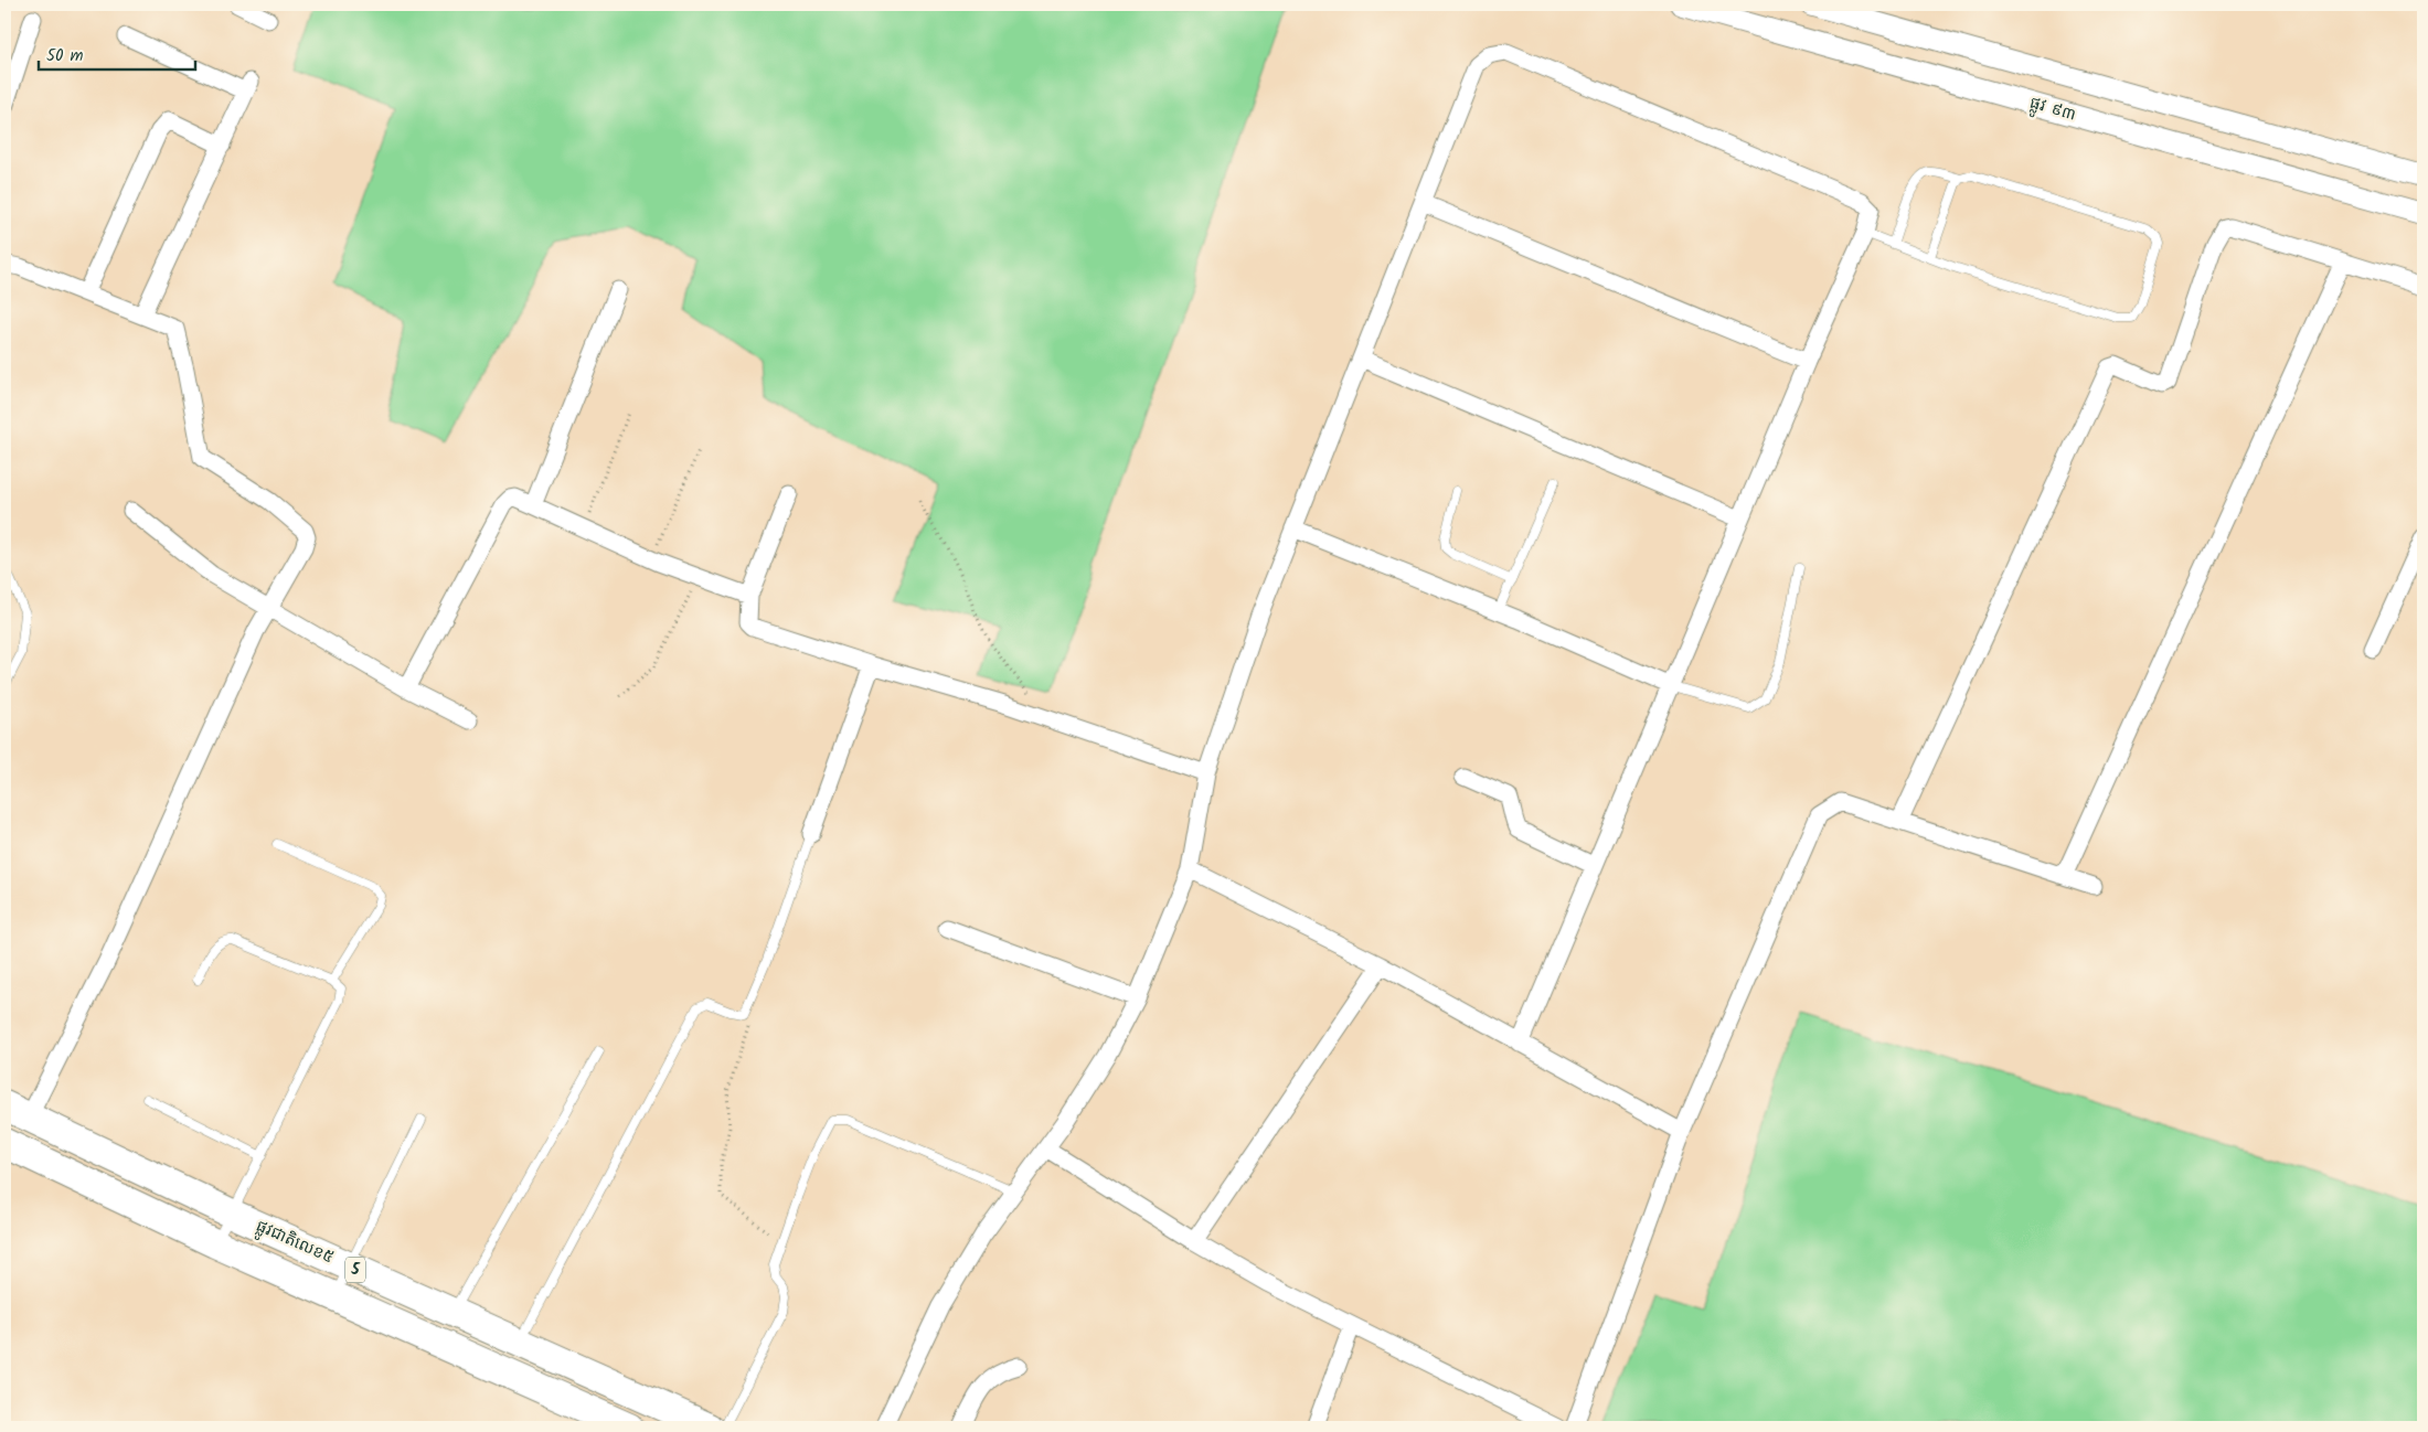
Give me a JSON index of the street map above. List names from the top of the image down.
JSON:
{
  "streets": {
    "highway": ["ផ្លូវជាតិលេខ៥", "5"],
    "street": ["ផ្លូវ ៩៣"]
  },
  "scale_bar": "50 m"
}
